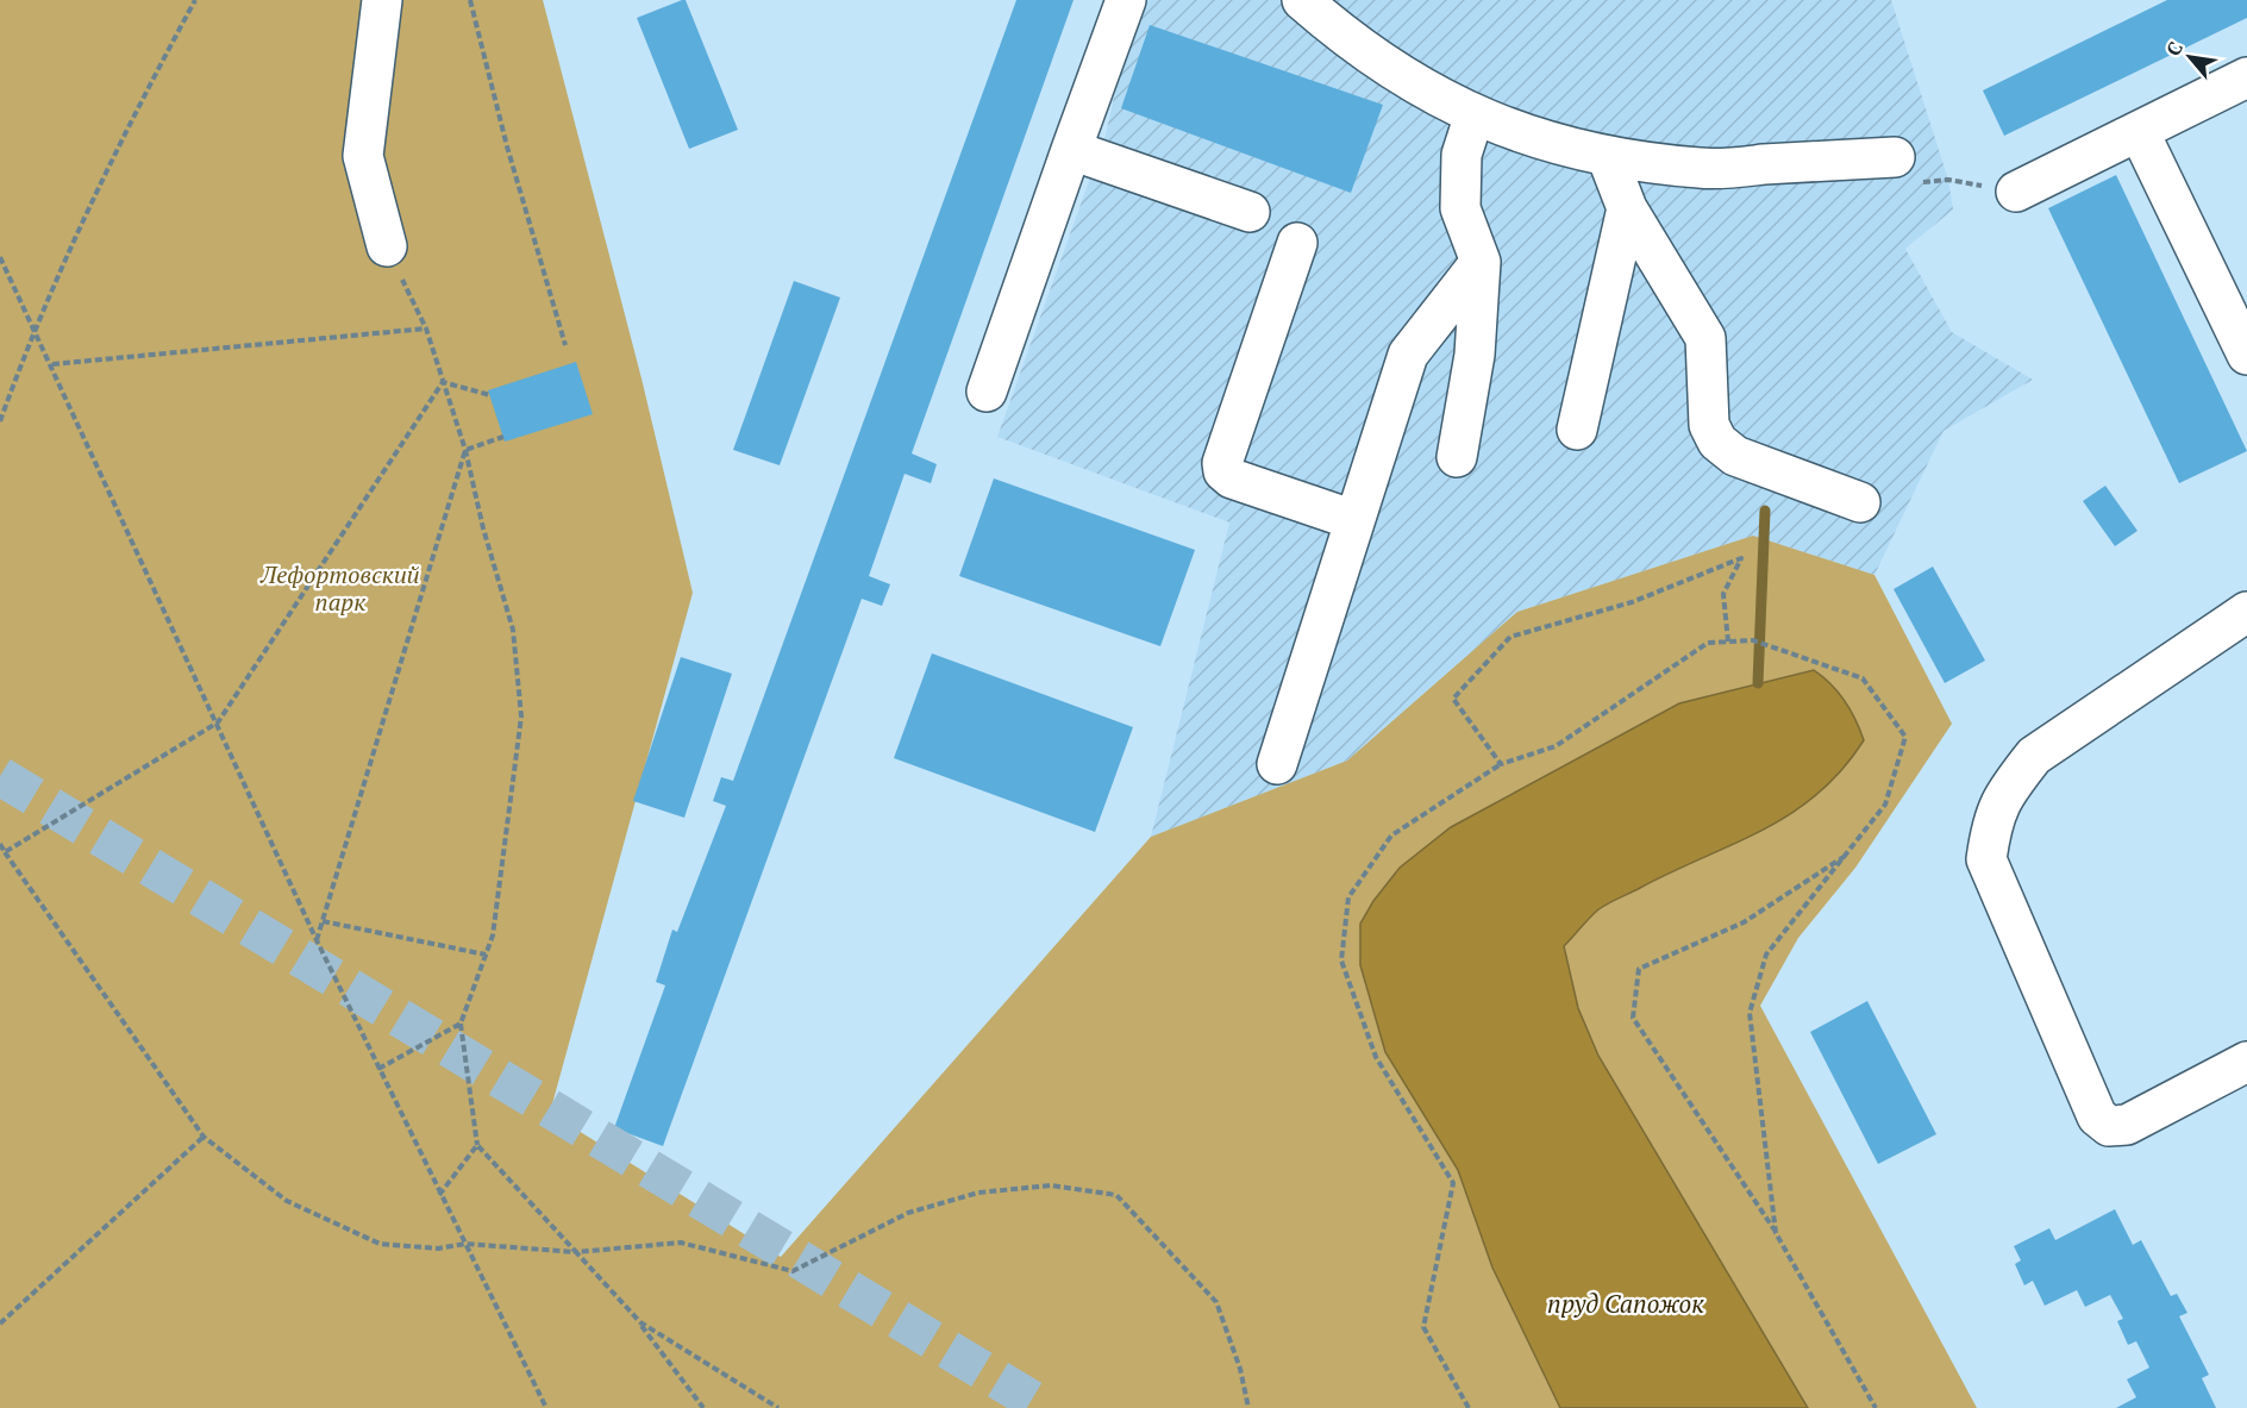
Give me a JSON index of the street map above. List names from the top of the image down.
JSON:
{
  "water": ["пруд Сапожок"],
  "parks": ["Лефортовский парк"],
  "north": "top left"
}
